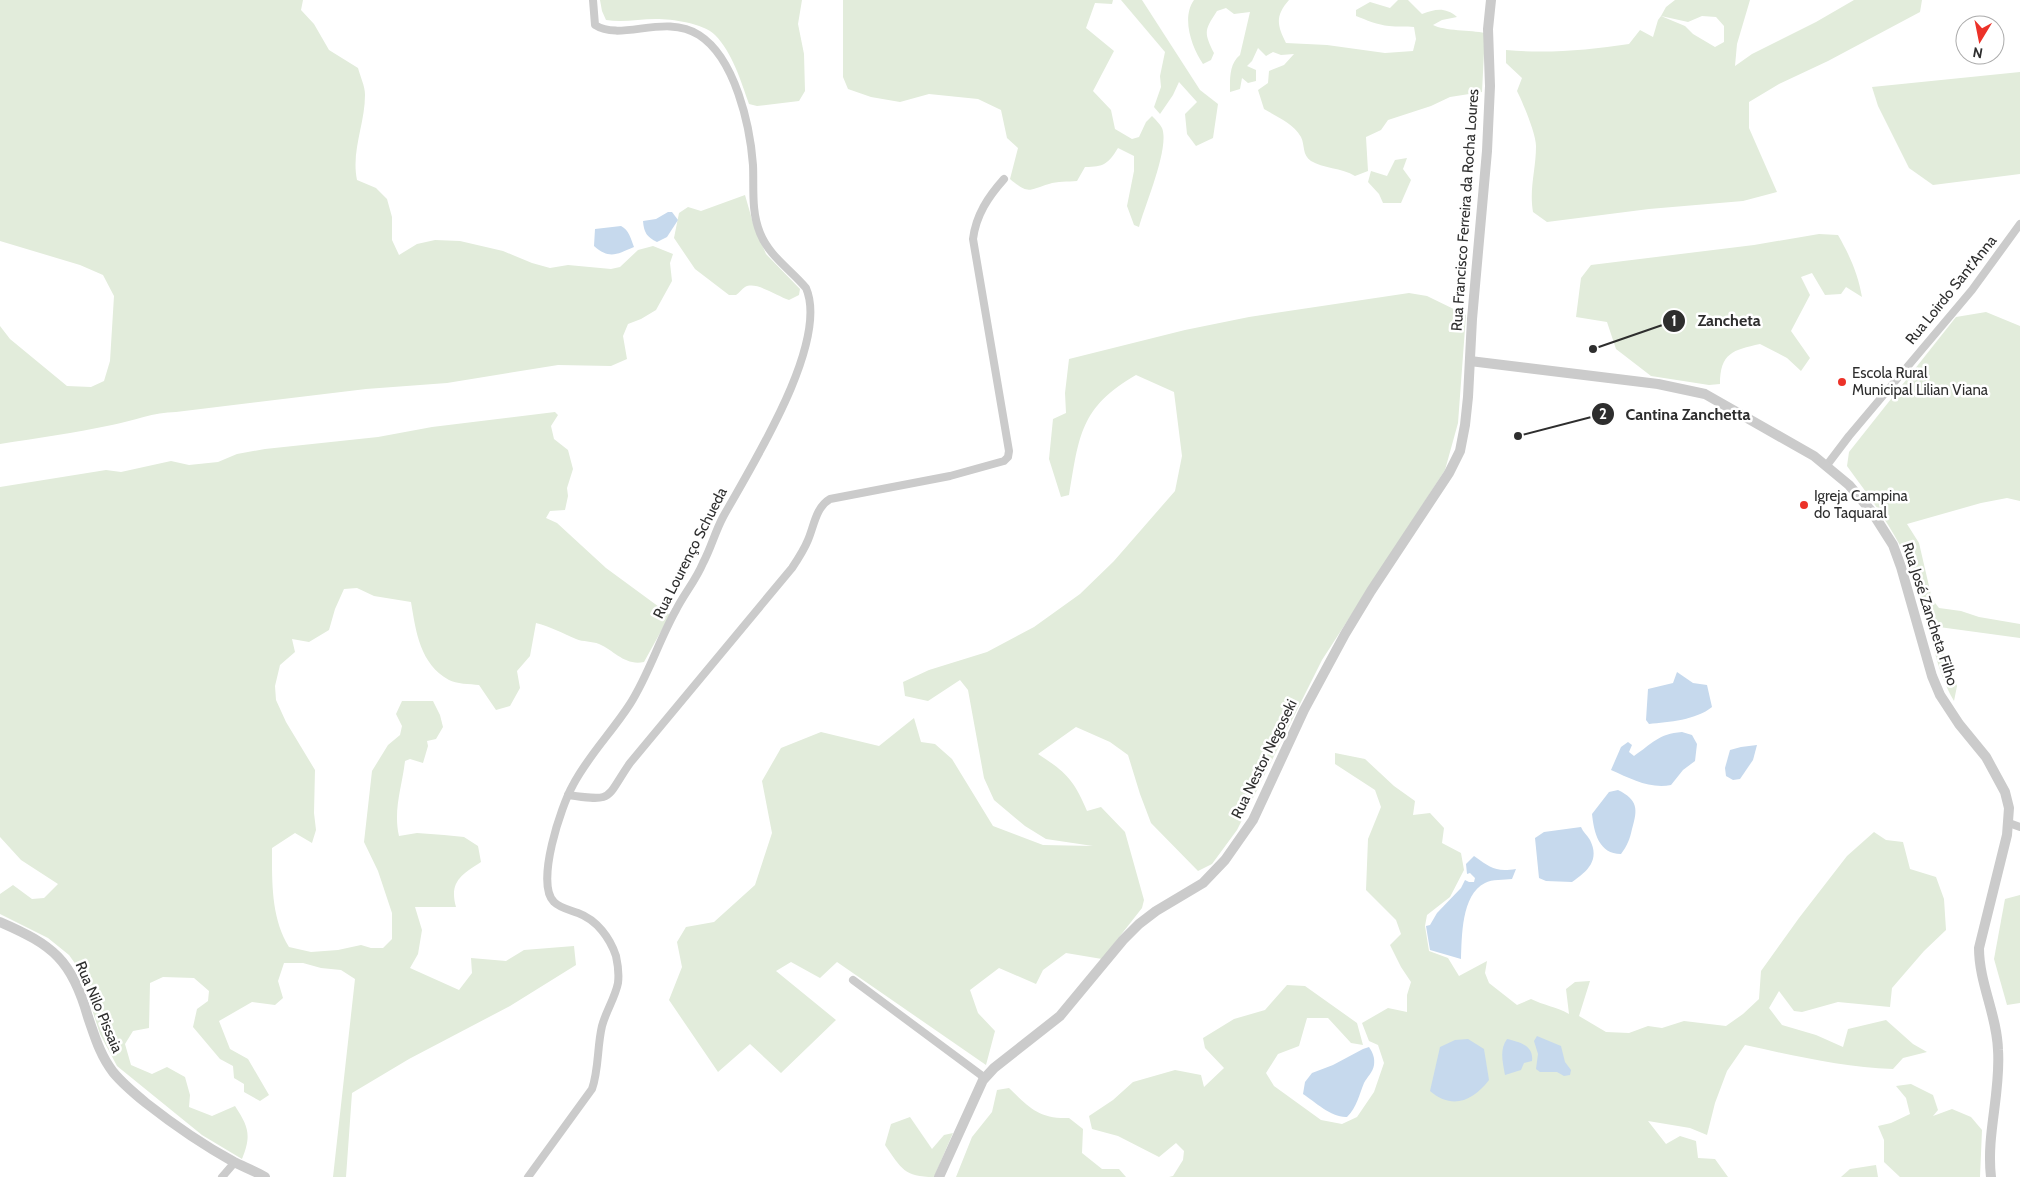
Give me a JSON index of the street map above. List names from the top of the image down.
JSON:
{
  "streets": {
    "street": [
      "Rua Francisco Ferreira da Rocha Loures",
      "Rua Loirdo Sant'Anna",
      "Rua Lourenço Schueda",
      "Rua José Zancheta Filho",
      "Rua Nestor Negoseki",
      "Rua Nilo Pissaia"
    ]
  },
  "crossings": [
    ["Rua Francisco Ferreira da Rocha Loures", "Rua José Zancheta Filho"],
    ["Rua Francisco Ferreira da Rocha Loures", "Rua Nestor Negoseki"],
    ["Rua Loirdo Sant'Anna", "Rua José Zancheta Filho"],
    ["Rua José Zancheta Filho", "Rua Nestor Negoseki"]
  ],
  "places": [
    "Zancheta",
    "Escola Rural Municipal Lilian Viana",
    "Cantina Zanchetta",
    "Igreja Campina do Taquaral"
  ],
  "north": "bottom"
}
